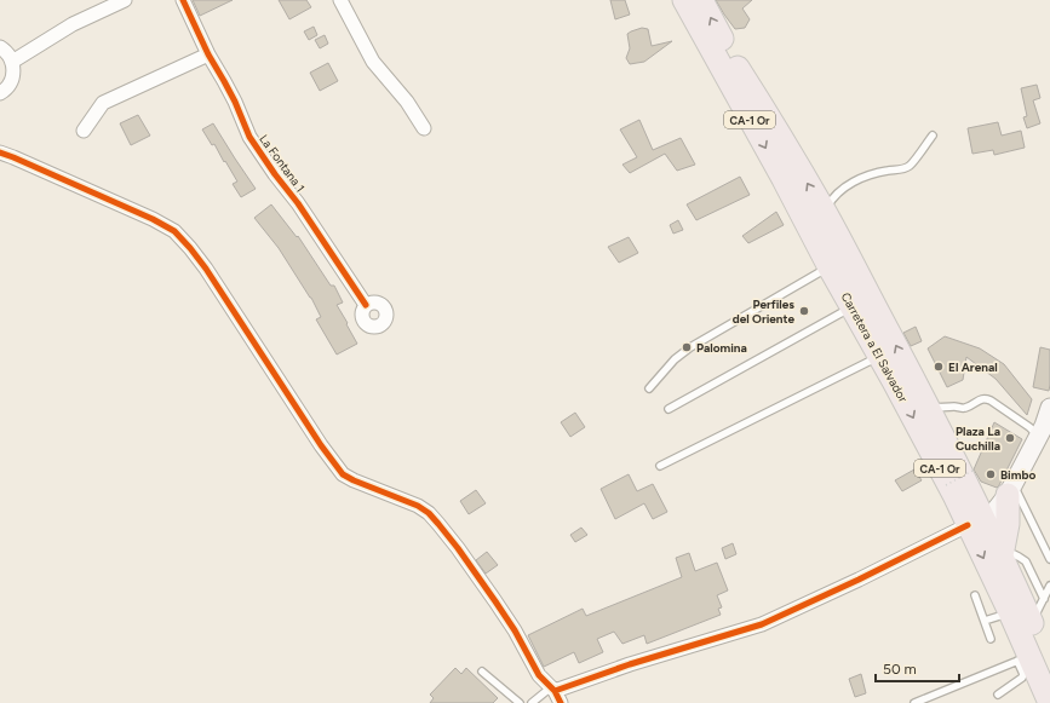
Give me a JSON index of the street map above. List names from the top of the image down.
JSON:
{
  "streets": {
    "highway": ["CA-1 Or", "Carretera a El Salvador"],
    "street": ["La Fontana 1"]
  },
  "places": [
    "Perfiles del Oriente",
    "Palomina",
    "El Arenal",
    "Plaza La Cuchilla",
    "Bimbo"
  ],
  "scale_bar": "50 m"
}
